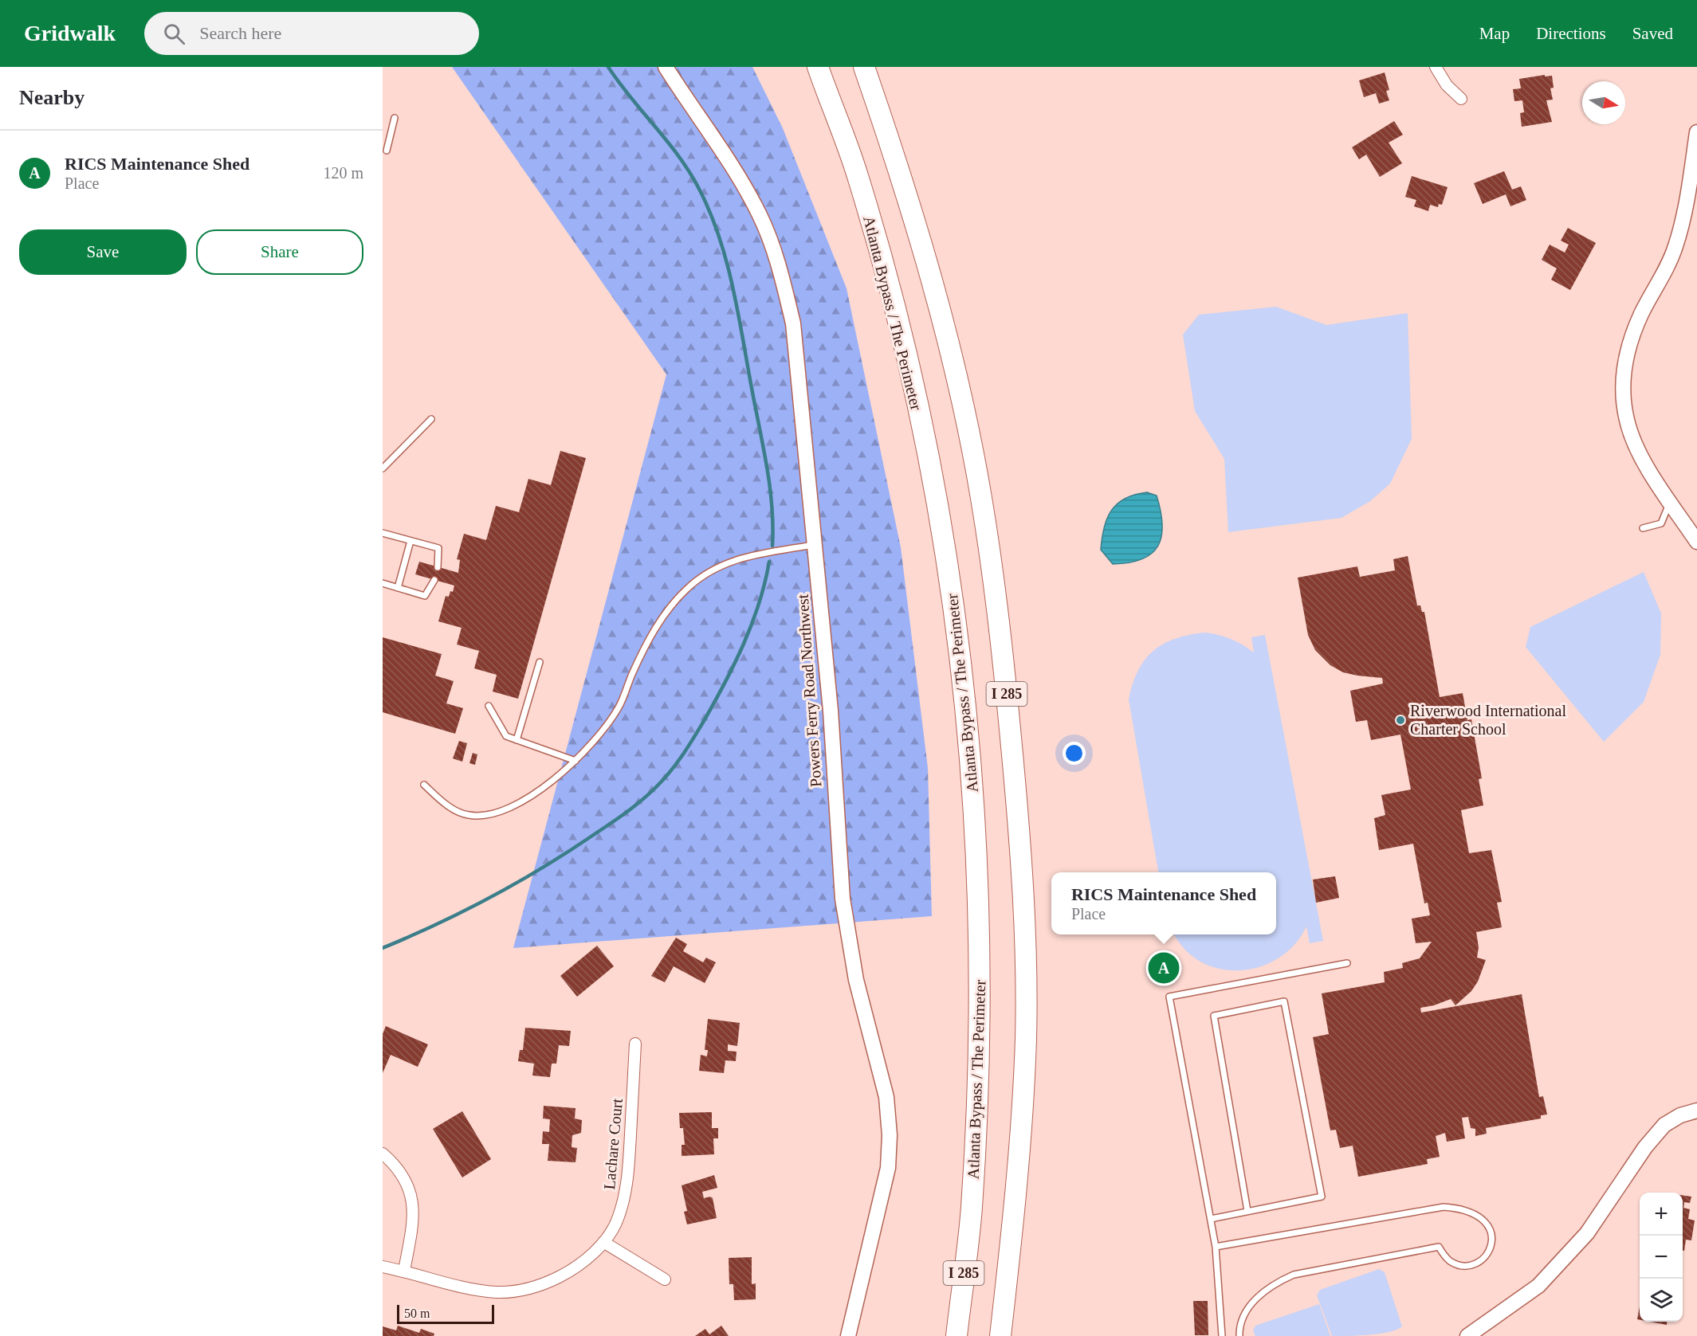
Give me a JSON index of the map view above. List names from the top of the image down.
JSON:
{
  "streets": {
    "highway": ["Atlanta Bypass / The Perimeter", "I 285"],
    "street": ["Powers Ferry Road Northwest", "Lachare Court"]
  },
  "places": ["Riverwood International Charter School"],
  "scale_bar": "50 m",
  "north": "right",
  "page": {
    "header": "Gridwalk",
    "search": "Search here",
    "nav": ["Map", "Directions", "Saved"],
    "heading": "Nearby",
    "list": [
      {
        "mark": "A",
        "name": "RICS Maintenance Shed",
        "note": "Place",
        "value": "120 m"
      }
    ],
    "buttons": ["Save", "Share"],
    "popup": ["RICS Maintenance Shed", "Place"],
    "pins": "A",
    "map_buttons": ["+", "−"],
    "scale": "50 m"
  }
}
